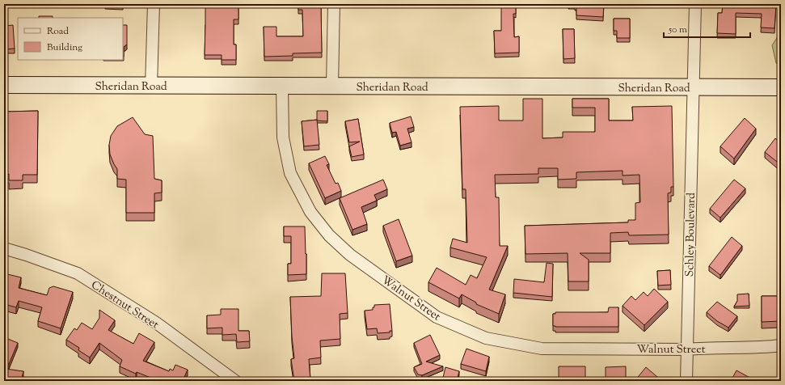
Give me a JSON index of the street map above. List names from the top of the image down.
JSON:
{
  "streets": {
    "main road": ["Sheridan Road"],
    "street": ["Schley Boulevard", "Walnut Street", "Chestnut Street"]
  },
  "crossings": [
    ["Sheridan Road", "Schley Boulevard"],
    ["Sheridan Road", "Walnut Street"],
    ["Schley Boulevard", "Walnut Street"]
  ],
  "legend": ["Road", "Building"],
  "scale_bar": "50 m"
}
